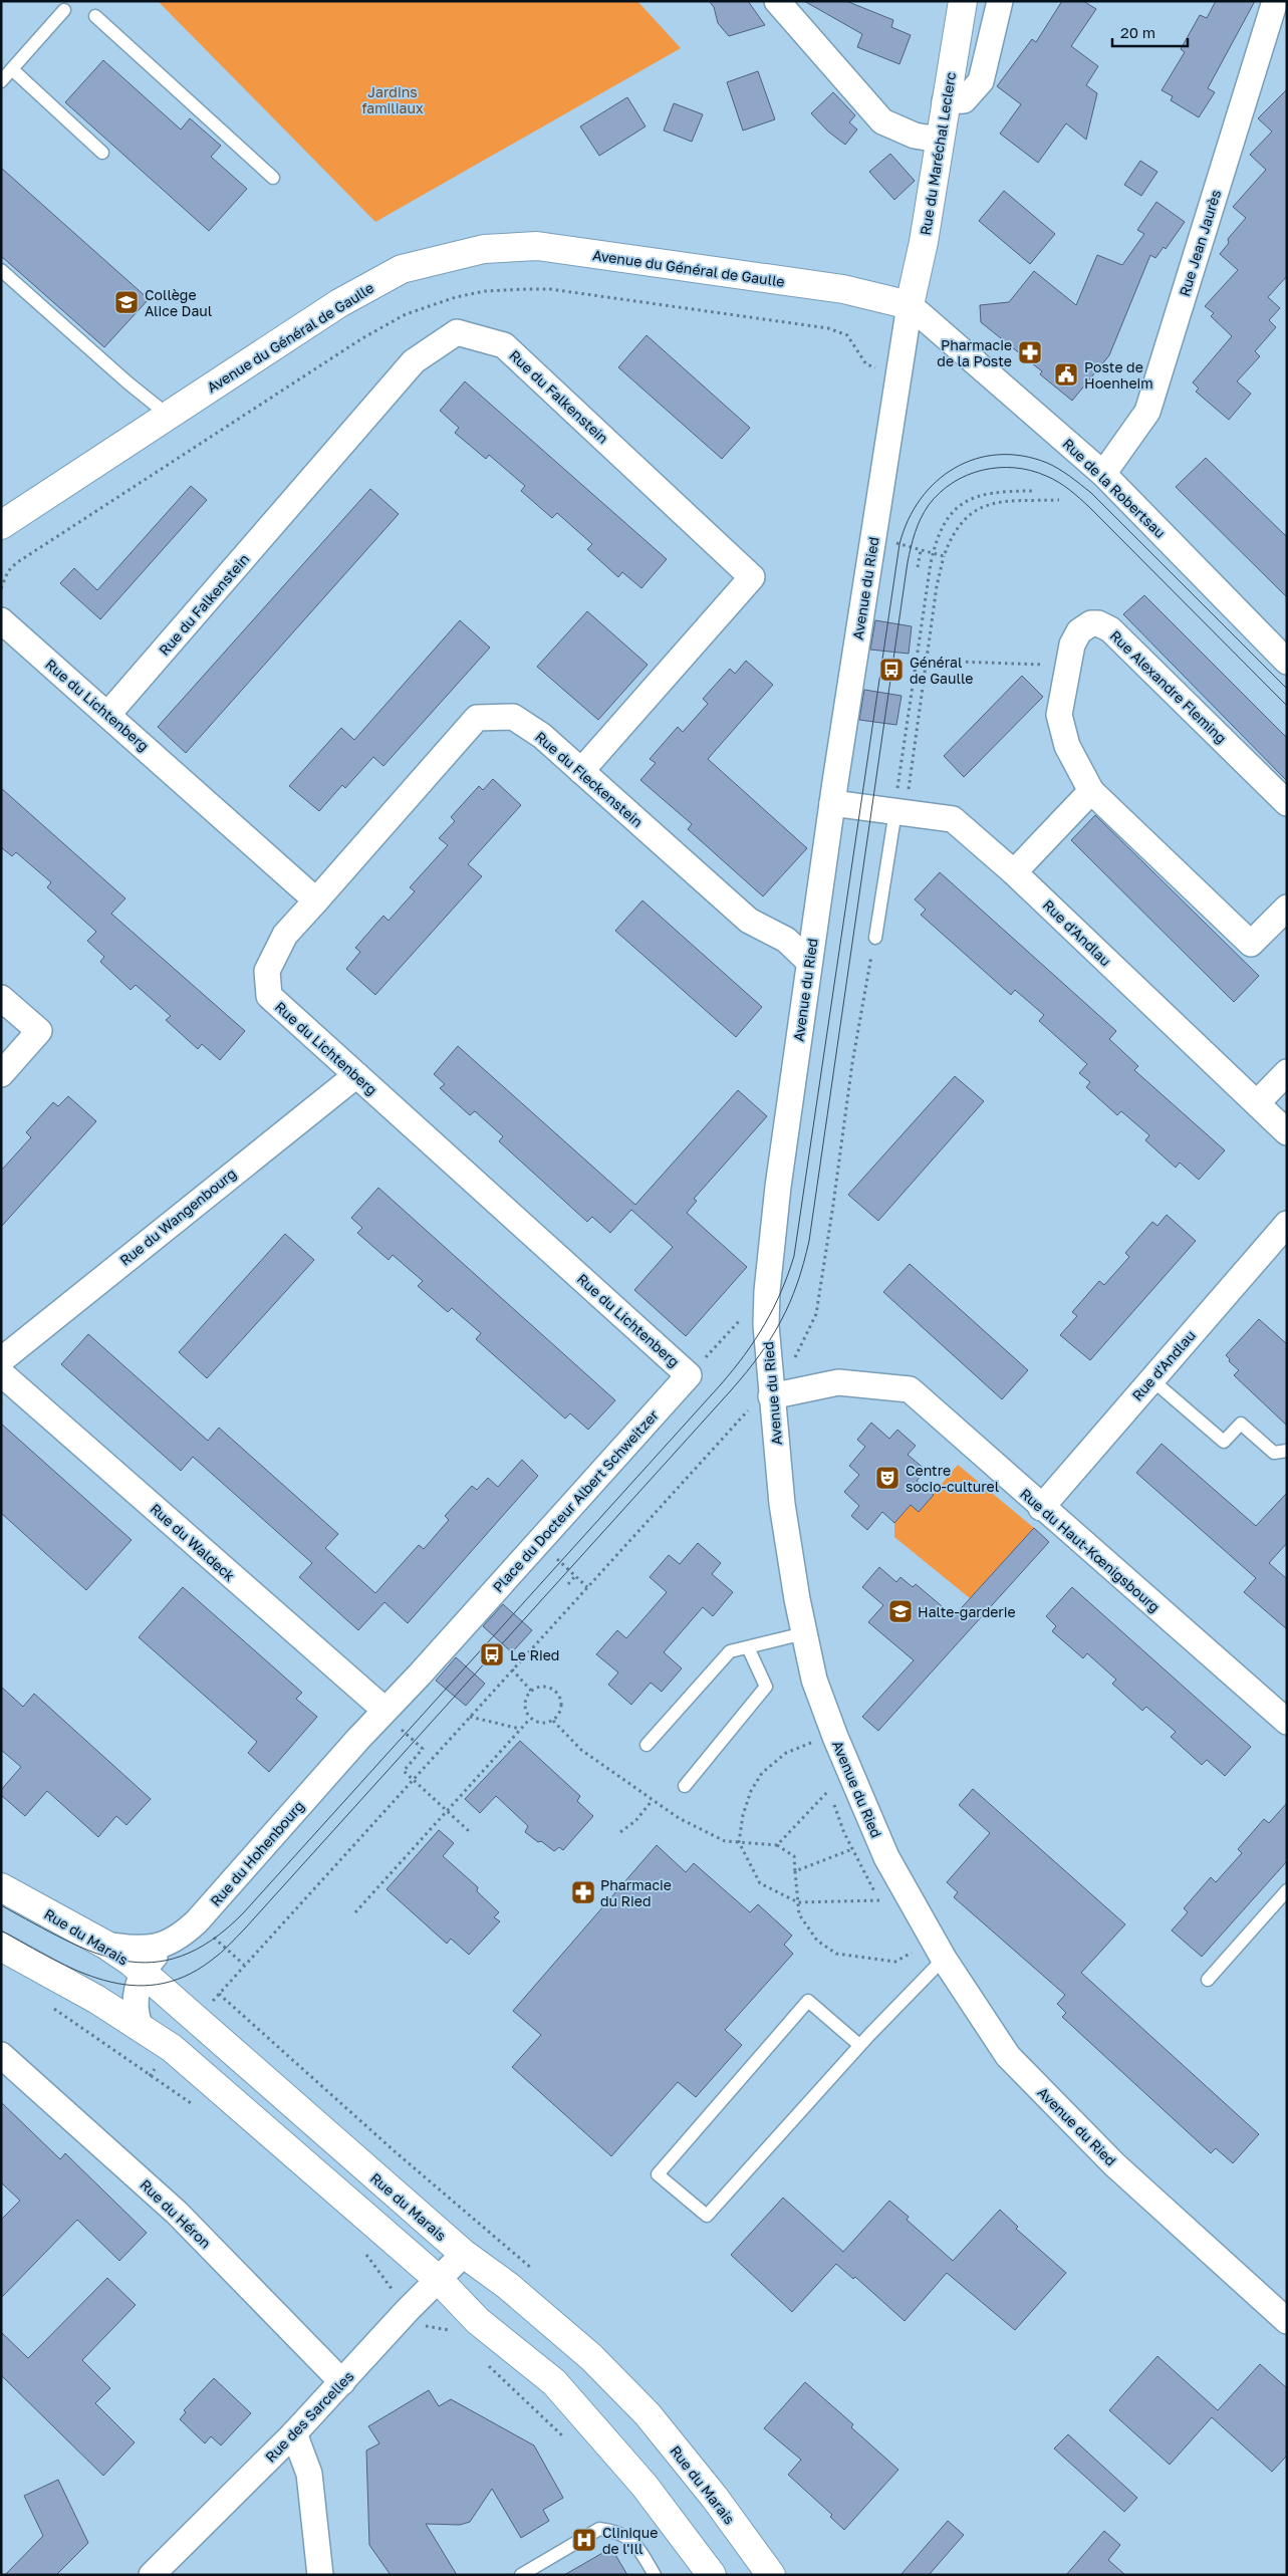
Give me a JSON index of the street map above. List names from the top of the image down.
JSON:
{
  "streets": {
    "main road": ["Rue du Maréchal Leclerc", "Avenue du Général de Gaulle", "Rue du Marais"],
    "street": [
      "Rue Jean Jaurès",
      "Rue du Falkenstein",
      "Rue de la Robertsau",
      "Avenue du Ried",
      "Rue Alexandre Fleming",
      "Rue du Lichtenberg",
      "Rue du Fleckenstein",
      "Rue d'Andlau",
      "Rue du Wangenbourg",
      "Place du Docteur Albert Schweitzer",
      "Rue du Waldeck",
      "Rue du Haut-Kœnigsbourg",
      "Rue du Hohenbourg",
      "Rue du Héron",
      "Rue des Sarcelles"
    ]
  },
  "crossings": [
    ["Rue du Maréchal Leclerc", "Avenue du Général de Gaulle"],
    ["Rue du Maréchal Leclerc", "Rue de la Robertsau"],
    ["Rue du Maréchal Leclerc", "Avenue du Ried"],
    ["Rue Jean Jaurès", "Rue de la Robertsau"],
    ["Avenue du Général de Gaulle", "Rue de la Robertsau"],
    ["Avenue du Général de Gaulle", "Avenue du Ried"],
    ["Rue du Falkenstein", "Rue du Lichtenberg"],
    ["Rue du Falkenstein", "Rue du Fleckenstein"],
    ["Rue de la Robertsau", "Avenue du Ried"],
    ["Avenue du Ried", "Rue du Fleckenstein"],
    ["Avenue du Ried", "Rue d'Andlau"],
    ["Avenue du Ried", "Rue du Haut-Kœnigsbourg"],
    ["Rue du Lichtenberg", "Rue du Fleckenstein"],
    ["Rue du Lichtenberg", "Rue du Wangenbourg"],
    ["Rue du Lichtenberg", "Place du Docteur Albert Schweitzer"],
    ["Rue d'Andlau", "Rue du Haut-Kœnigsbourg"],
    ["Place du Docteur Albert Schweitzer", "Rue du Waldeck"],
    ["Place du Docteur Albert Schweitzer", "Rue du Hohenbourg"],
    ["Rue du Waldeck", "Rue du Hohenbourg"],
    ["Rue du Hohenbourg", "Rue du Marais"],
    ["Rue du Marais", "Rue des Sarcelles"],
    ["Rue du Héron", "Rue des Sarcelles"]
  ],
  "parks": ["Jardins familiaux"],
  "places": {
    "school or university": ["Collège Alice Daul", "Halte-garderie"],
    "pharmacy": ["Pharmacie de la Poste", "Pharmacie du Ried"],
    "public building": ["Poste de Hoenheim"],
    "bus stop": ["Général de Gaulle", "Le Ried"],
    "theatre": ["Centre socio-culturel"],
    "hospital": ["Clinique de l'Ill"]
  },
  "scale_bar": "20 m"
}
